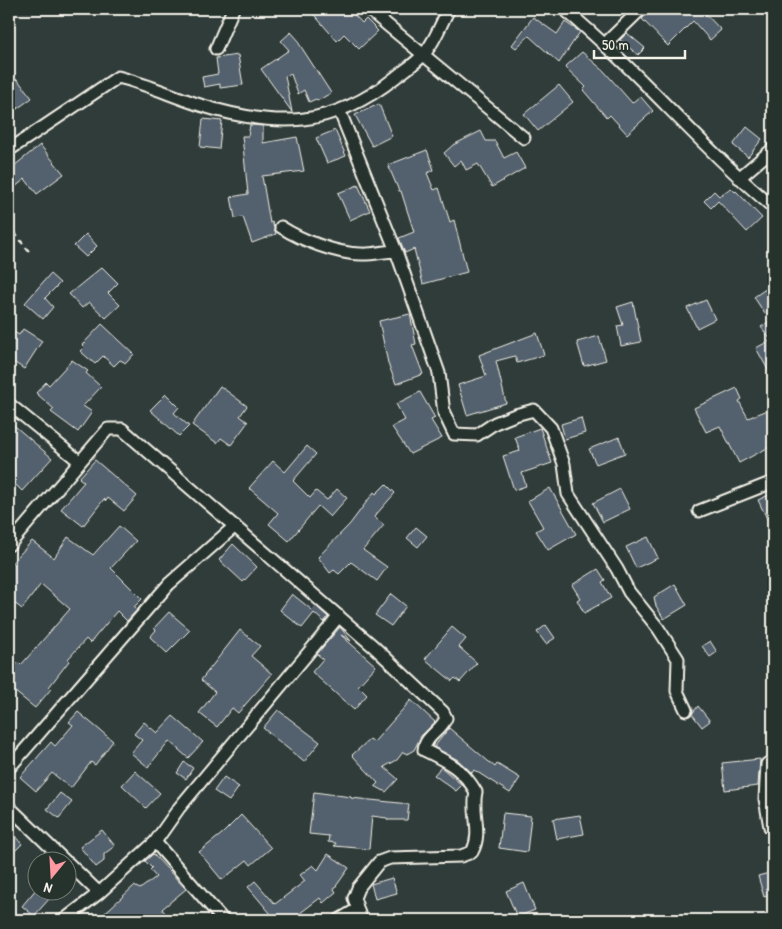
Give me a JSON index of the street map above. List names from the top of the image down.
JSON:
{
  "scale_bar": "50 m",
  "north": "bottom"
}
